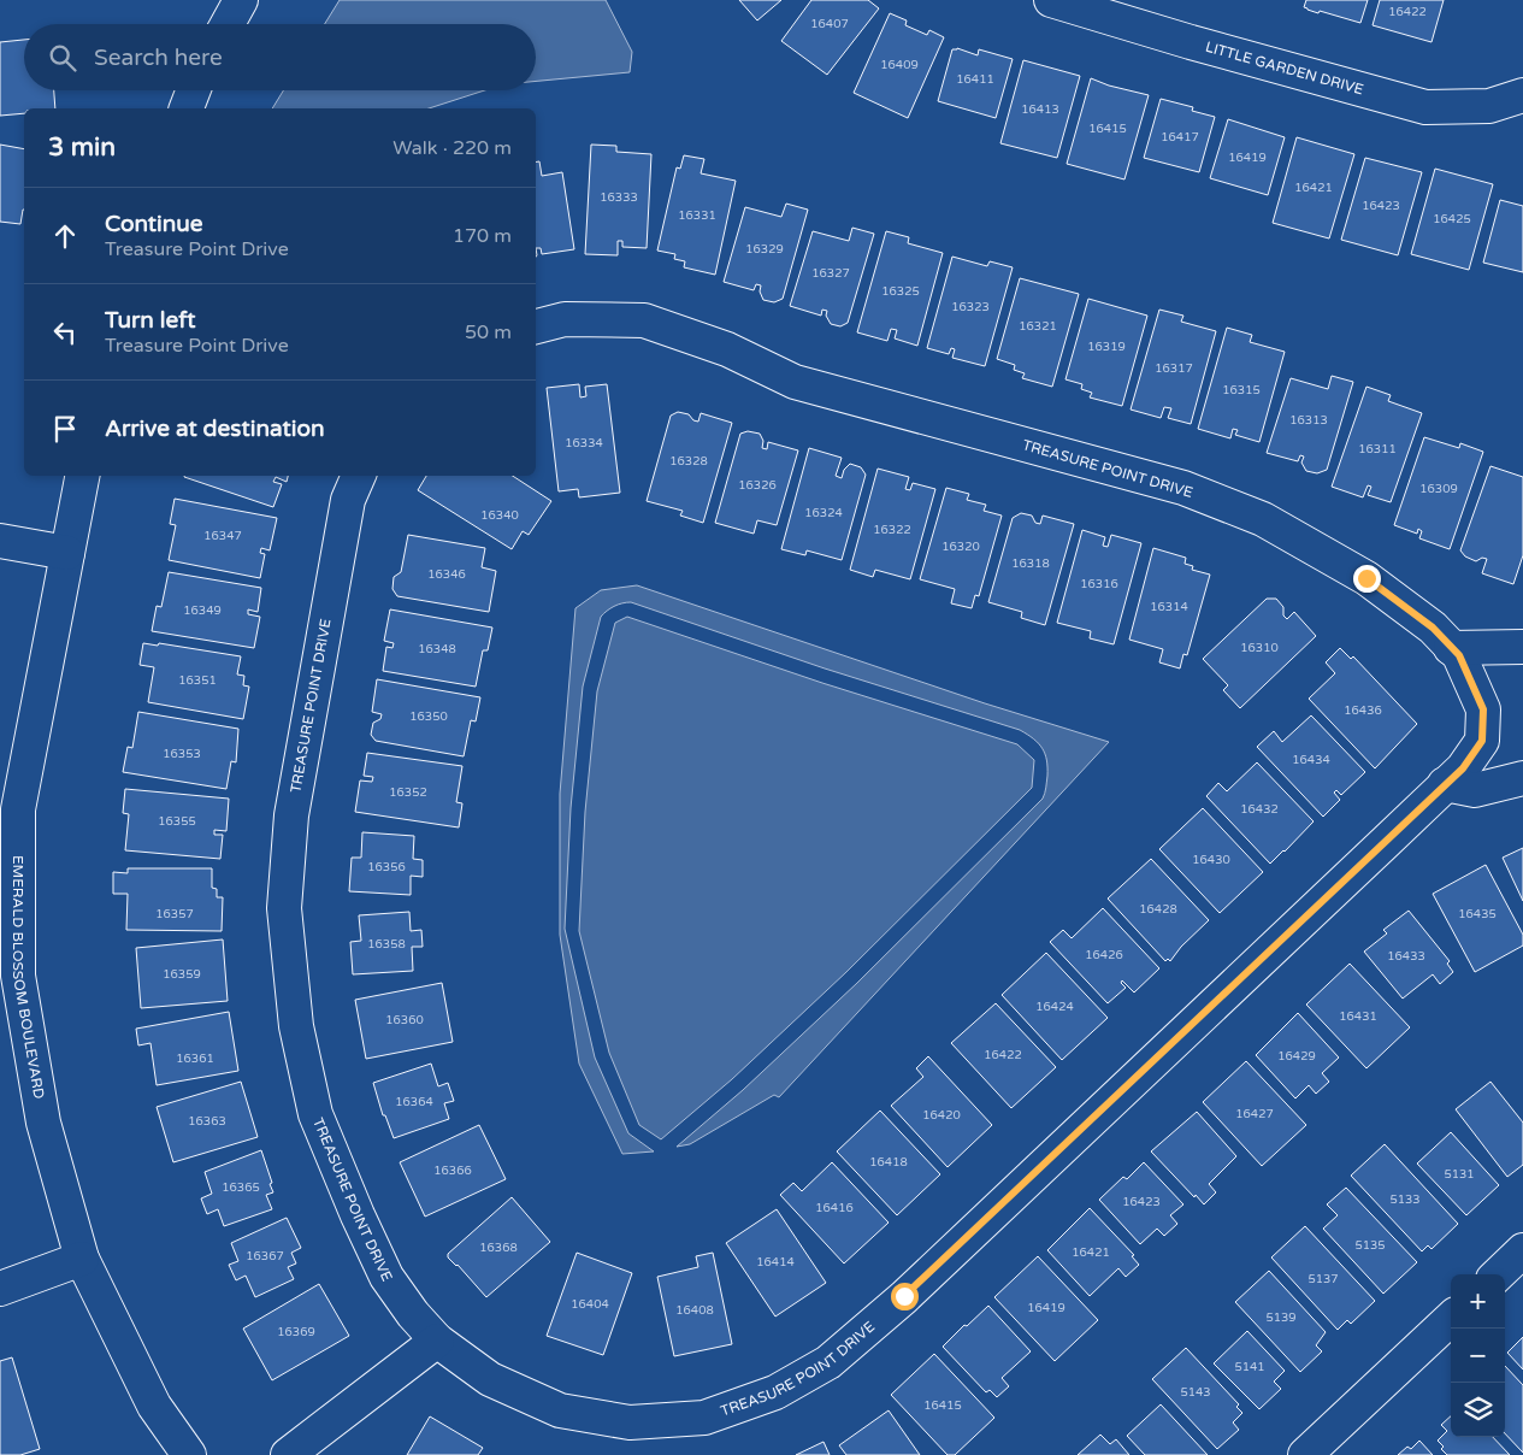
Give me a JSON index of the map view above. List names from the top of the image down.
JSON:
{
  "streets": {
    "street": ["LITTLE GARDEN DRIVE", "TREASURE POINT DRIVE", "EMERALD BLOSSOM BOULEVARD"]
  },
  "house_numbers": [
    "16422",
    "16407",
    "16409",
    "16411",
    "16413",
    "16415",
    "16417",
    "16419",
    "16421",
    "16333",
    "16423",
    "16331",
    "16425",
    "16329",
    "16327",
    "16325",
    "16323",
    "16321",
    "16319",
    "16317",
    "16315",
    "16313",
    "16334",
    "16311",
    "16328",
    "16326",
    "16309",
    "16324",
    "16340",
    "16322",
    "16347",
    "16320",
    "16318",
    "16346",
    "16316",
    "16314",
    "16349",
    "16310",
    "16348",
    "16351",
    "16436",
    "16350",
    "16353",
    "16434",
    "16352",
    "16432",
    "16355",
    "16430",
    "16356",
    "16428",
    "16357",
    "16435",
    "16358",
    "16426",
    "16433",
    "16359",
    "16424",
    "16431",
    "16360",
    "16422",
    "16429",
    "16361",
    "16364",
    "16427",
    "16420",
    "16363",
    "16418",
    "16366",
    "5131",
    "16365",
    "5133",
    "16423",
    "16416",
    "5135",
    "16368",
    "16421",
    "16367",
    "16414",
    "5137",
    "16404",
    "16419",
    "16408",
    "5139",
    "16369",
    "5141",
    "5143",
    "16415"
  ],
  "page": {
    "search": "Search here",
    "heading": ["3 min", "Walk · 220 m"],
    "list": [
      ["Continue", "Treasure Point Drive", "170 m"],
      ["Turn left", "Treasure Point Drive", "50 m"],
      "Arrive at destination"
    ],
    "map_buttons": ["+", "−"]
  }
}
